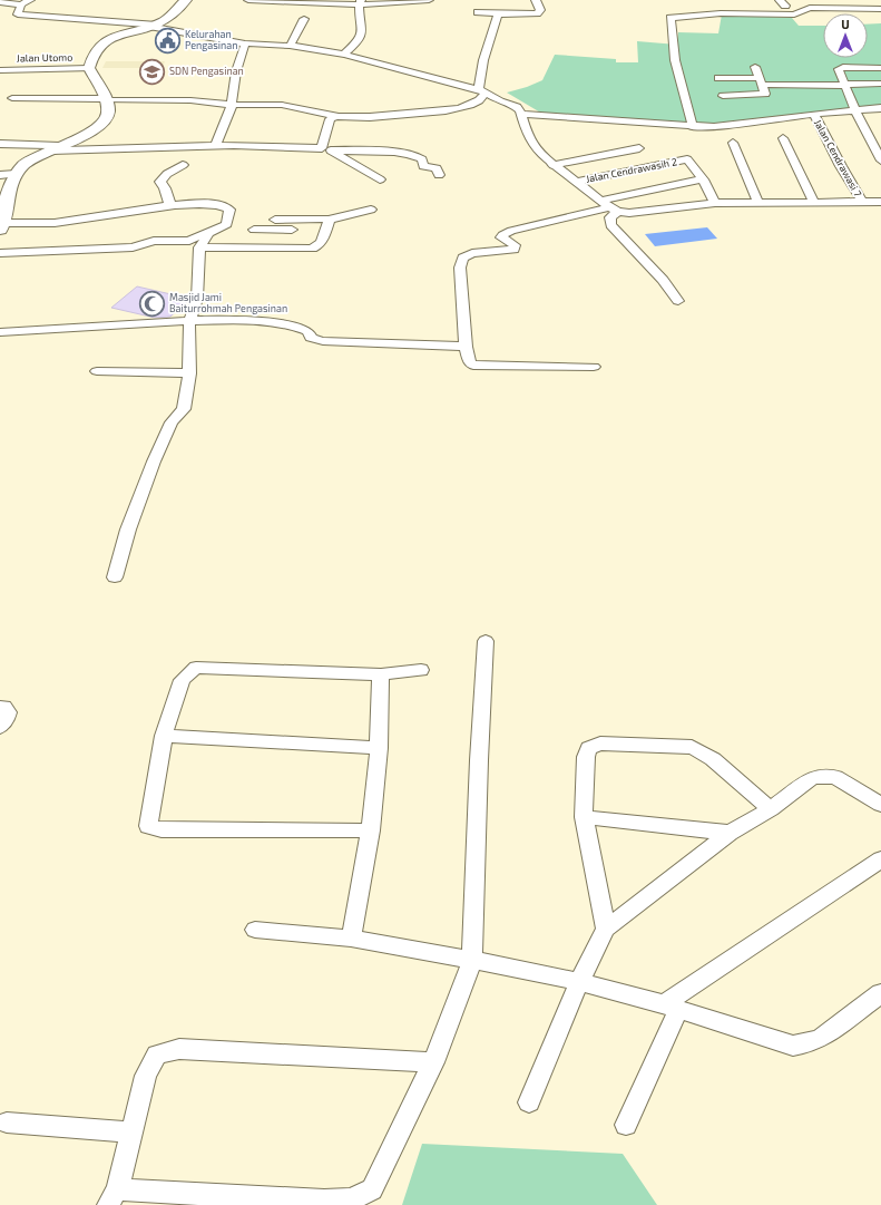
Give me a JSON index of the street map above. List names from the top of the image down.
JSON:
{
  "streets": {
    "street": ["Jalan Utomo", "Jalan Cendrawasi 7", "Jalan Cendrawasih 2"]
  },
  "places": {
    "public building": ["Kelurahan Pengasinan"],
    "school or university": ["SDN Pengasinan"],
    "mosque": ["Masjid Jami Baiturrohmah Pengasinan"]
  },
  "north": "top"
}
